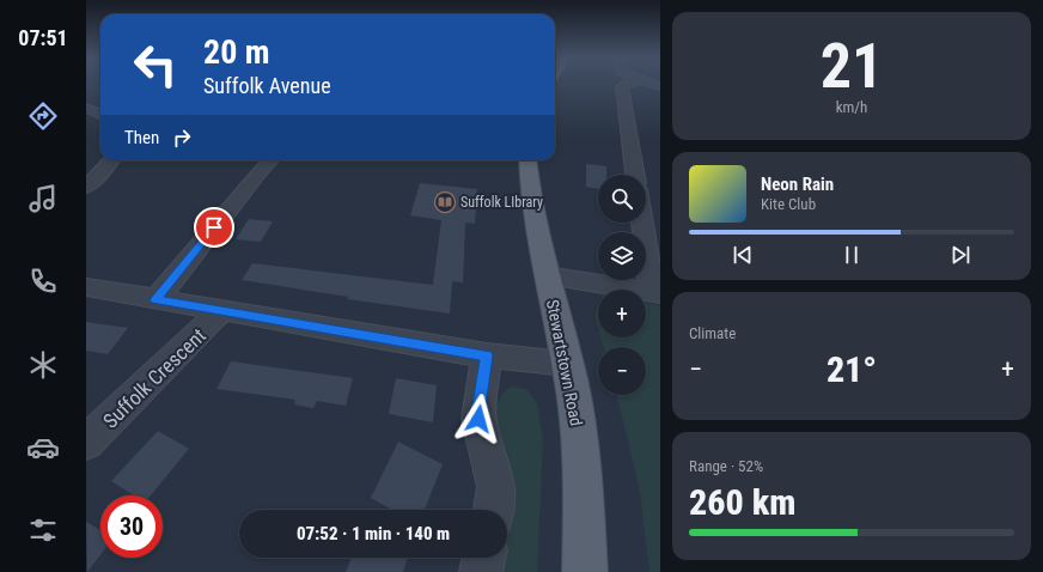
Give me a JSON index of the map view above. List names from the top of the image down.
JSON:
{
  "streets": {
    "main road": ["Stewartstown Road"],
    "street": ["Suffolk Crescent"]
  },
  "places": {
    "library": ["Suffolk LIbrary"]
  },
  "page": {
    "tabs": "07:51",
    "tile": [
      ["21", "km/h"],
      "Climate",
      ["Range · 52%", "260 km"]
    ],
    "turn": ["20 m", "Suffolk Avenue"],
    "then": "Then",
    "song": ["Neon Rain", "Kite Club"],
    "map_buttons": ["+", "−"],
    "heat": ["−", "21°", "+"],
    "limit": "30",
    "trip": "07:52 · 1 min · 140 m"
  }
}
